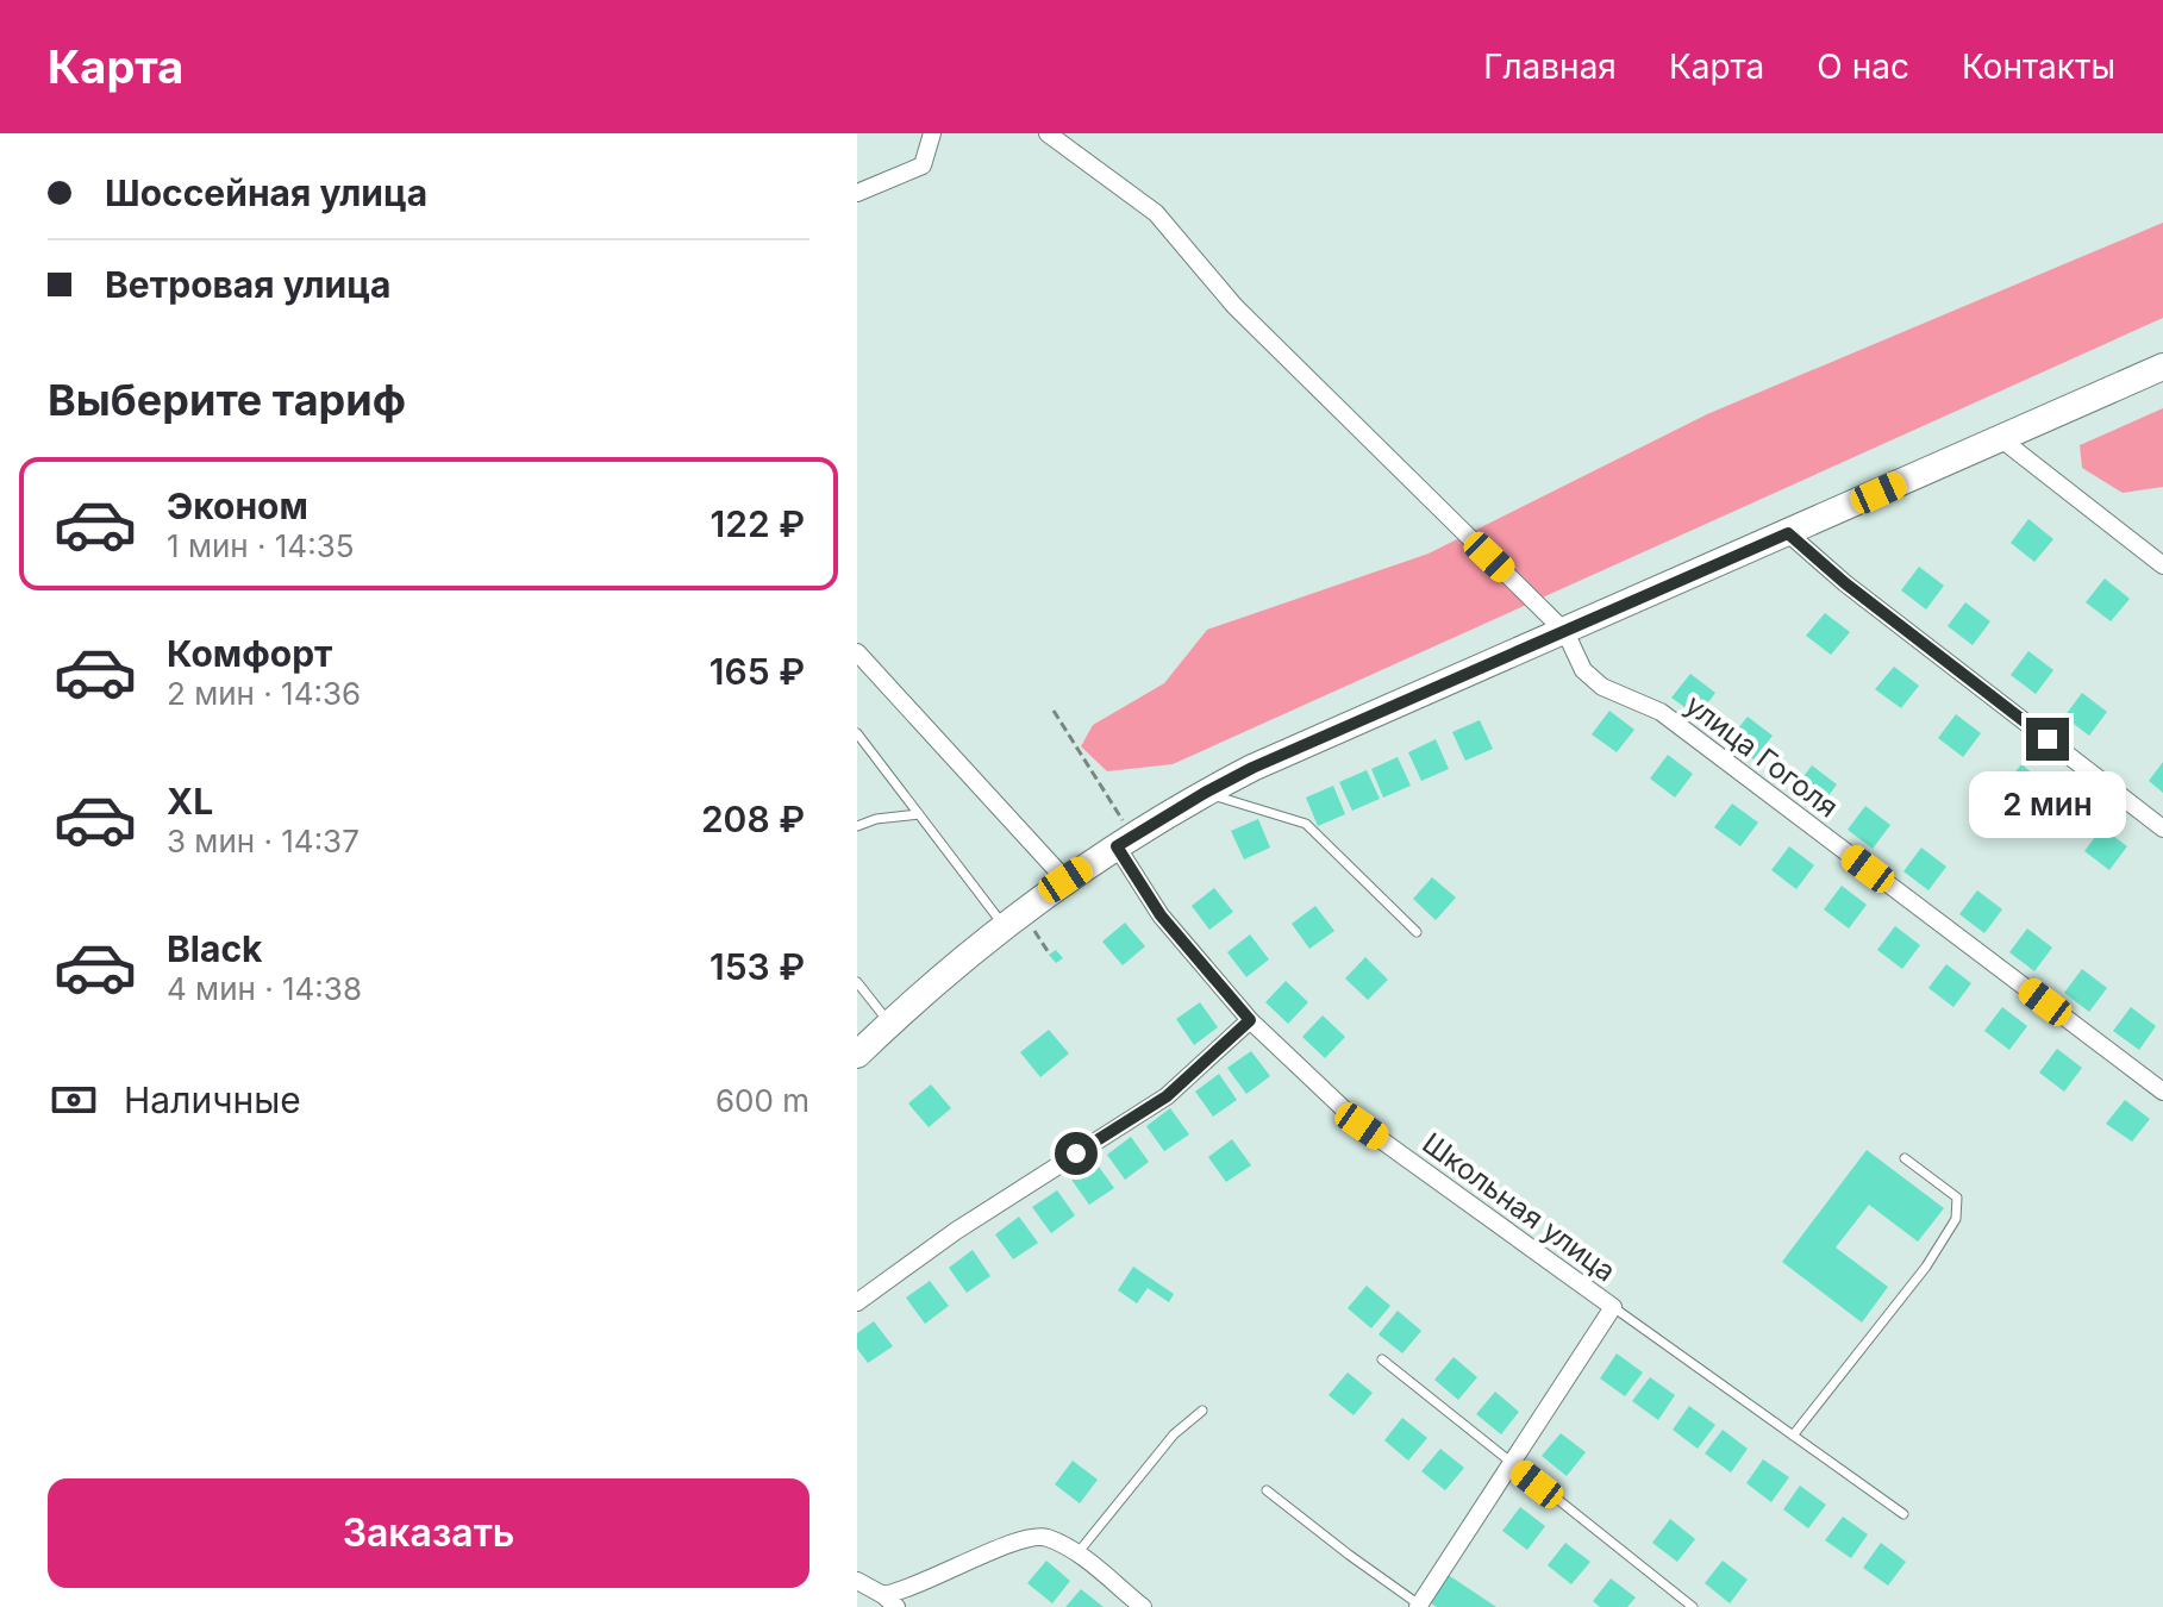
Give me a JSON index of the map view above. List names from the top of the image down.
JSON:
{
  "streets": {
    "street": ["улица Гоголя", "Школьная улица"]
  },
  "page": {
    "header": "Карта",
    "nav": [
      "Главная",
      "Карта",
      "О нас",
      "Контакты"
    ],
    "banner": ["Шоссейная улица", "Ветровая улица"],
    "heading": "Выберите тариф",
    "list": [
      {
        "name": "Эконом",
        "note": "1 мин · 14:35",
        "value": "122 ₽"
      },
      {
        "name": "Комфорт",
        "note": "2 мин · 14:36",
        "value": "165 ₽"
      },
      {
        "name": "XL",
        "note": "3 мин · 14:37",
        "value": "208 ₽"
      },
      {
        "name": "Black",
        "note": "4 мин · 14:38",
        "value": "153 ₽"
      }
    ],
    "bubble": "2 мин",
    "pay": ["Наличные", "600 m"],
    "buttons": "Заказать"
  }
}
